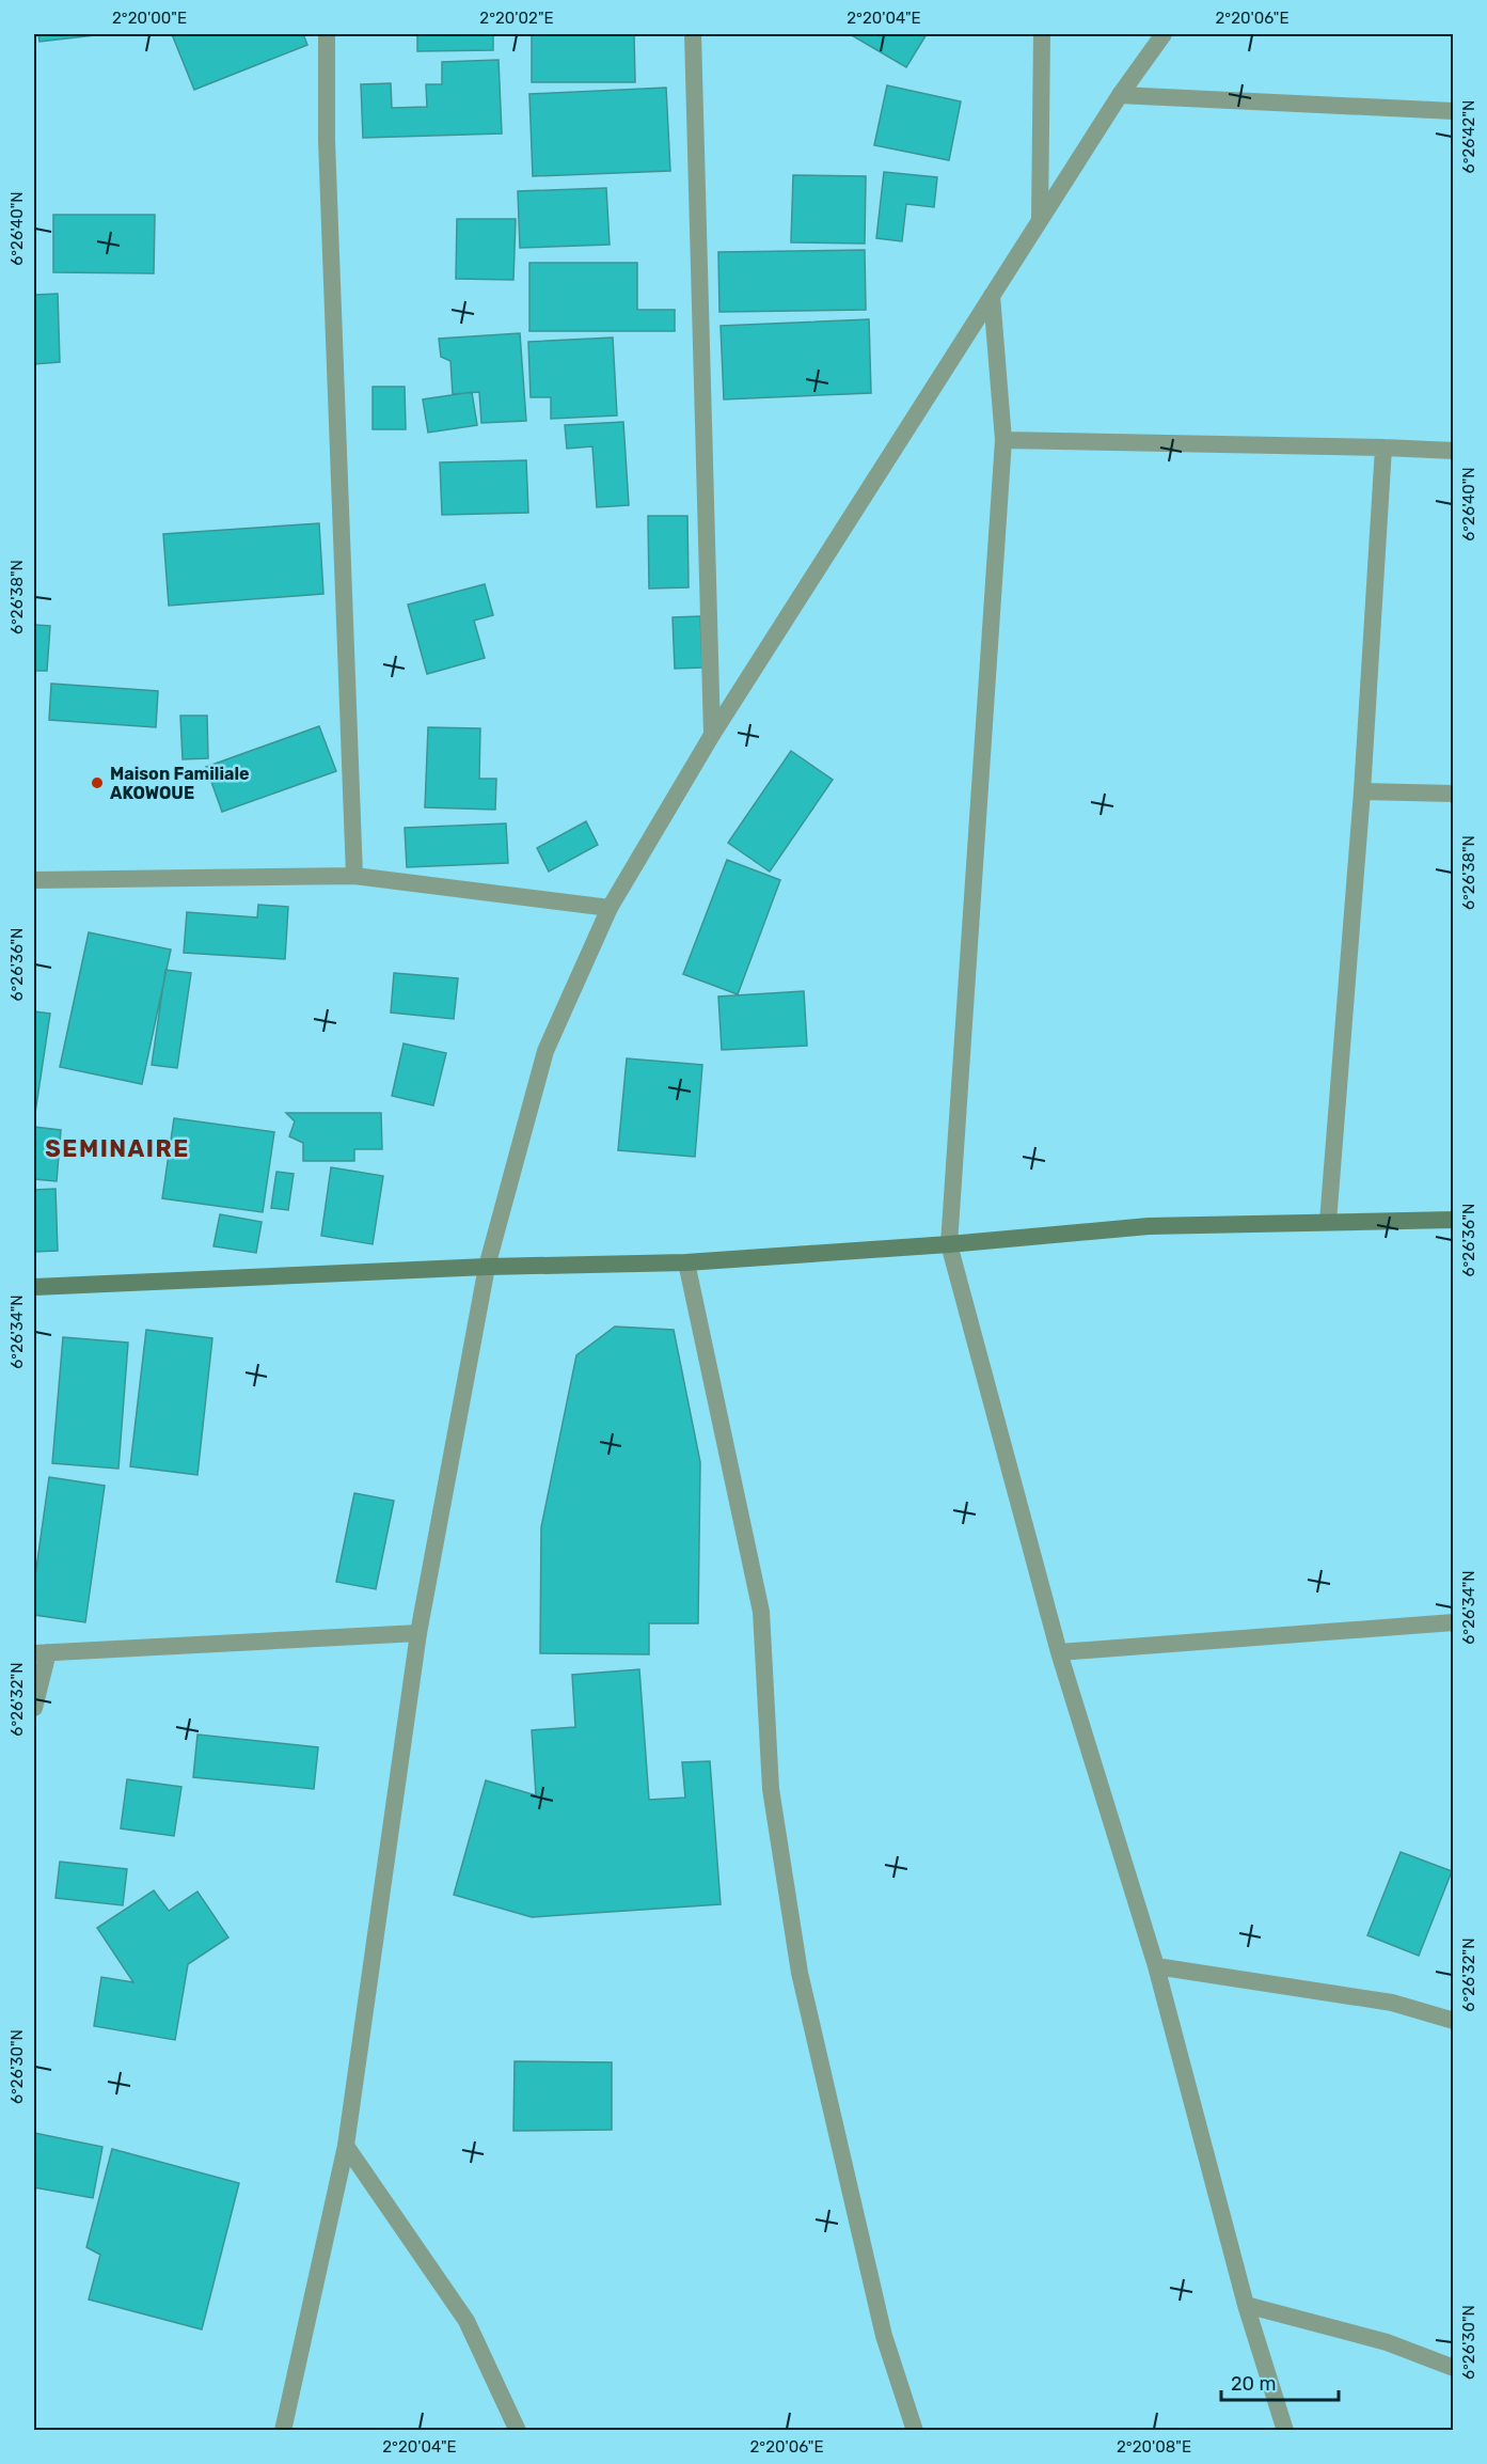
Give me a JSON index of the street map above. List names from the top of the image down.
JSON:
{
  "districts": ["SEMINAIRE"],
  "places": ["Maison Familiale AKOWOUE"],
  "scale_bar": "20 m",
  "coordinates": [
    "2°20'00\"E",
    "2°20'02\"E",
    "2°20'04\"E",
    "2°20'06\"E",
    "6°26'42\"N",
    "6°26'40\"N",
    "6°26'38\"N",
    "6°26'36\"N",
    "6°26'34\"N",
    "6°26'32\"N",
    "6°26'30\"N",
    "2°20'08\"E"
  ]
}
